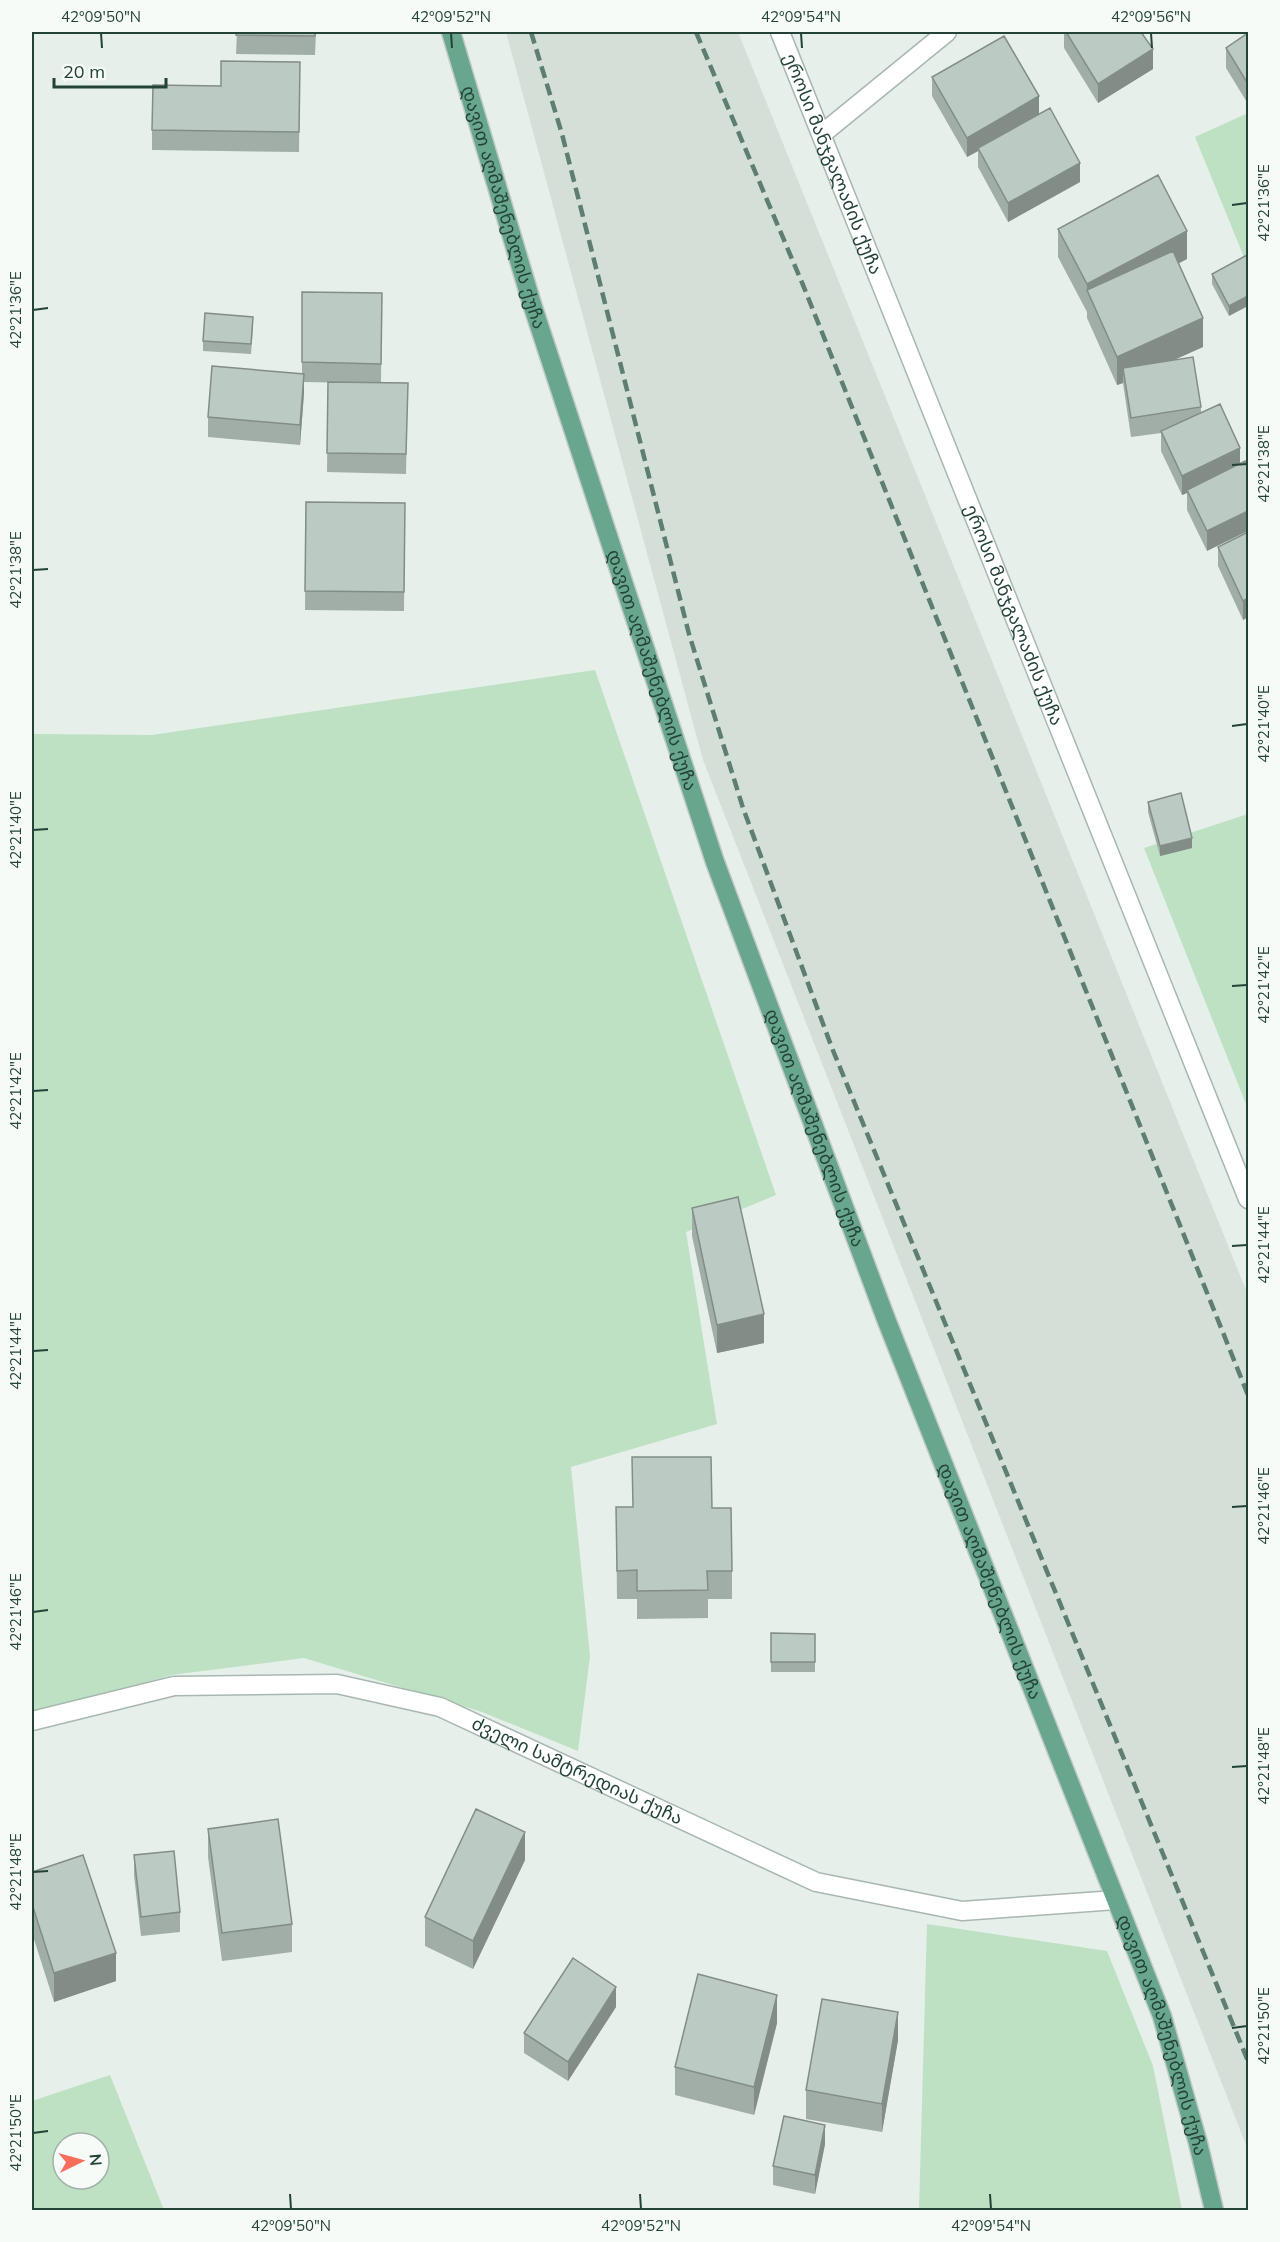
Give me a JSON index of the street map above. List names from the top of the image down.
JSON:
{
  "streets": {
    "main road": ["დავით აღმაშენებლის ქუჩა"],
    "street": ["ეროსი მანჯგალაძის ქუჩა", "ძველი სამტრედიას ქუჩა"]
  },
  "crossings": [
    ["დავით აღმაშენებლის ქუჩა", "ძველი სამტრედიას ქუჩა"]
  ],
  "scale_bar": "20 m",
  "north": "right",
  "coordinates": [
    "42°09'50\"N",
    "42°09'52\"N",
    "42°09'54\"N",
    "42°09'56\"N",
    "42°21'36\"E",
    "42°21'38\"E",
    "42°21'40\"E",
    "42°21'42\"E",
    "42°21'44\"E",
    "42°21'46\"E",
    "42°21'48\"E",
    "42°21'50\"E"
  ]
}
